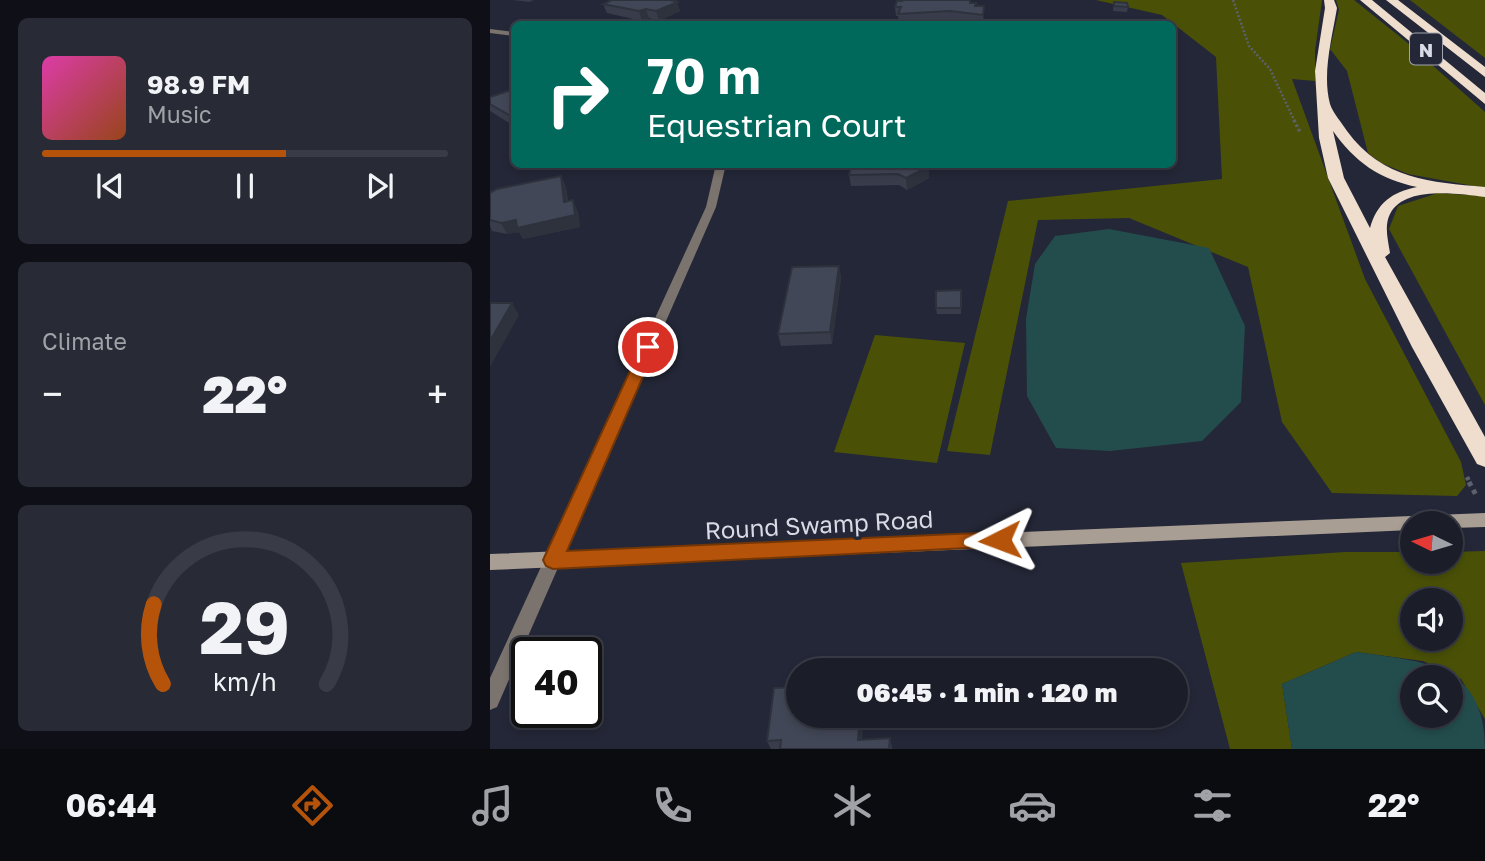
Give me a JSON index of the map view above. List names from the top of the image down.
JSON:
{
  "streets": {
    "highway": ["N"],
    "street": ["Round Swamp Road"]
  },
  "north": "left",
  "page": {
    "turn": ["70 m", "Equestrian Court"],
    "song": ["98.9 FM", "Music"],
    "tile": "Climate",
    "heat": ["−", "22°", "+"],
    "limit": "40",
    "trip": "06:45 · 1 min · 120 m",
    "tabs": ["06:44", "22°"],
    "gauge": ["29", "km/h"]
  }
}
